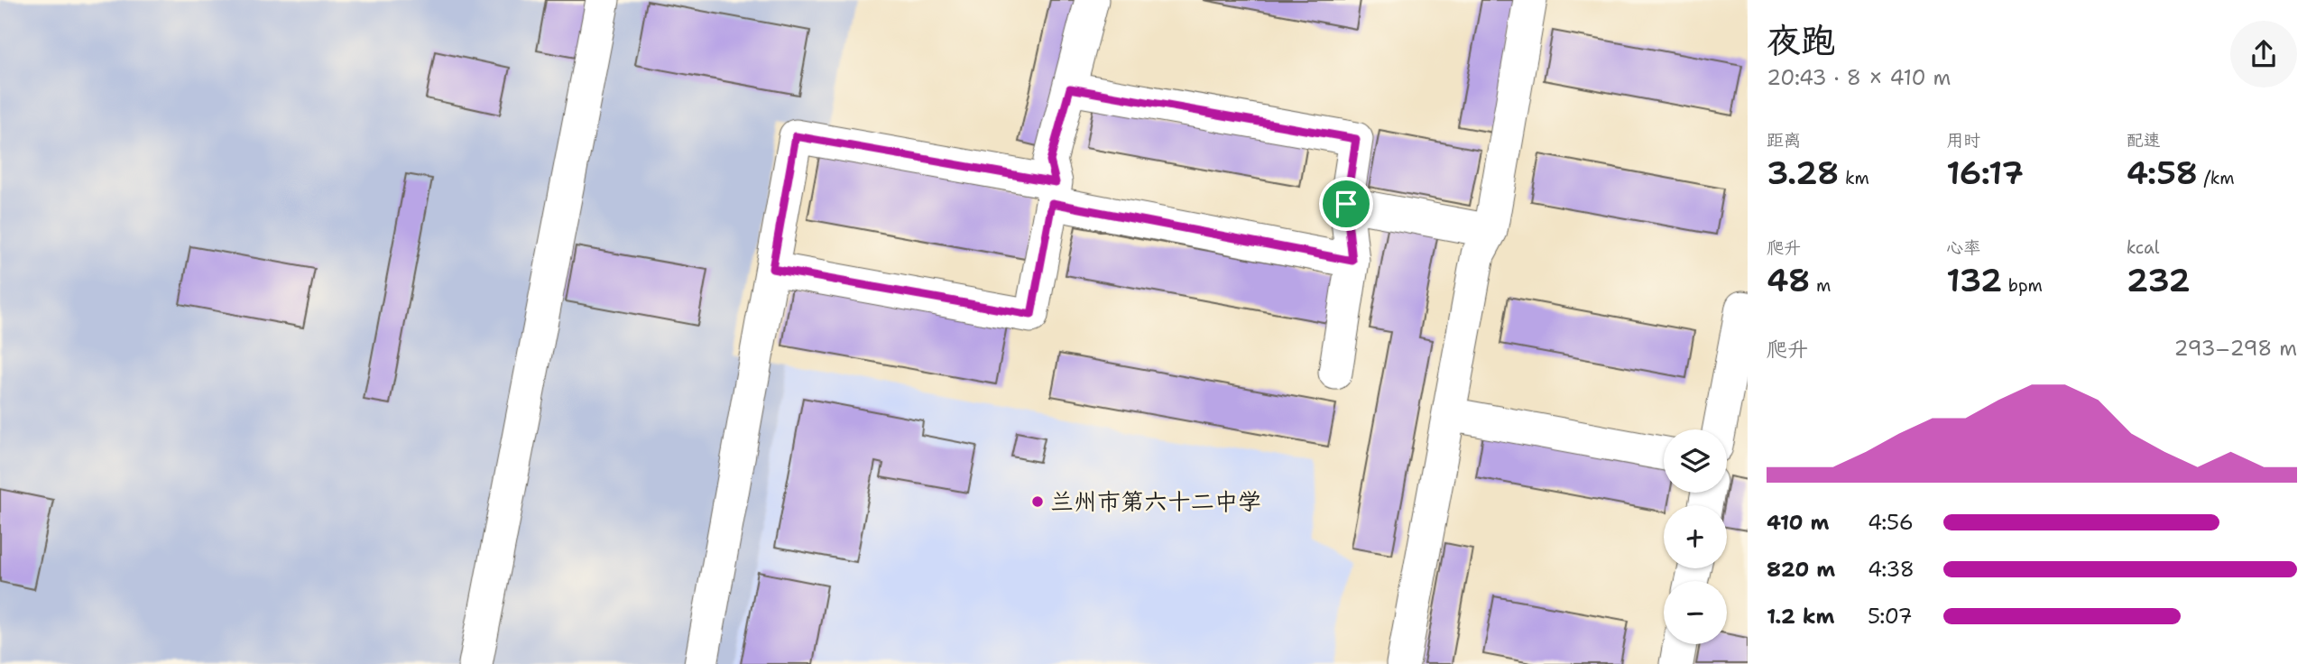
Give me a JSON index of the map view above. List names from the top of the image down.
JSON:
{
  "places": ["兰州市第六十二中学"],
  "page": {
    "heading": ["夜跑", "20:43 · 8 × 410 m"],
    "stats": [
      ["距离", "3.28 km"],
      ["用时", "16:17"],
      ["配速", "4:58 /km"],
      ["爬升", "48 m"],
      ["心率", "132 bpm"],
      ["kcal", "232"]
    ],
    "chart": ["爬升", "293–298 m"],
    "map_buttons": ["+", "−"],
    "list": [
      {
        "name": "410 m",
        "note": "4:56"
      },
      {
        "name": "820 m",
        "note": "4:38"
      },
      {
        "name": "1.2 km",
        "note": "5:07"
      }
    ]
  }
}
